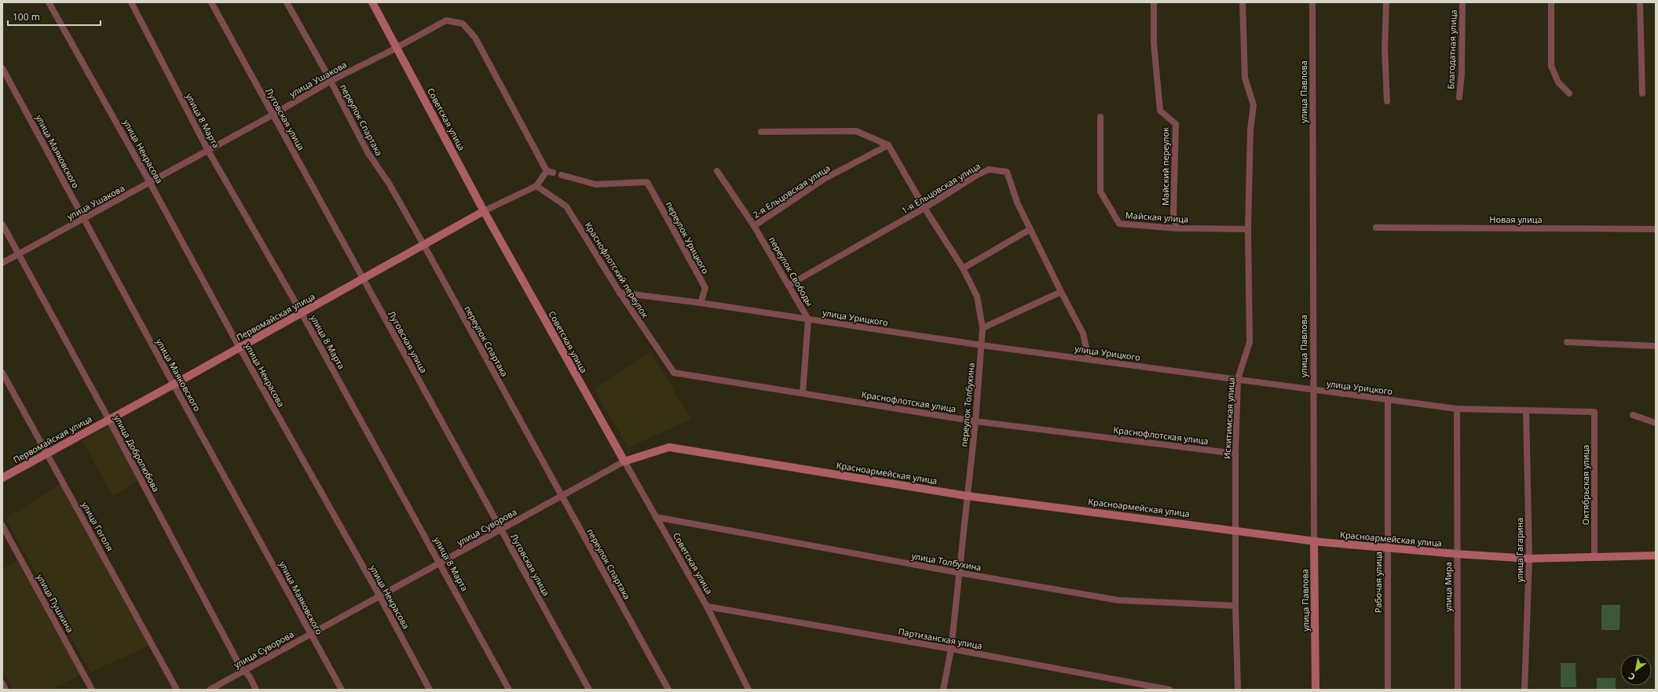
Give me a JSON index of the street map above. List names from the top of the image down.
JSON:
{
  "streets": {
    "street": [
      "Благодатная улица",
      "улица Ушакова",
      "улица Павлова",
      "Луговская улица",
      "Советская улица",
      "переулок Спартака",
      "улица 8 Марта",
      "улица Маяковского",
      "улица Некрасова",
      "Майский переулок",
      "1-я Ельцовская улица",
      "2-я Ельцовская улица",
      "Майская улица",
      "Новая улица",
      "переулок Урицкого",
      "Краснофлотский переулок",
      "переулок Свободы",
      "Первомайская улица",
      "улица Урицкого",
      "Краснофлотская улица",
      "переулок Толбухина",
      "Искитимская улица",
      "улица Добролюбова",
      "Красноармейская улица",
      "Октябрьская улица",
      "улица Гоголя",
      "улица Суворова",
      "улица Гагарина",
      "улица Толбухина",
      "Рабочая улица",
      "улица Мира",
      "улица Пушкина",
      "Партизанская улица"
    ]
  },
  "crossings": [
    ["улица Ушакова", "Луговская улица"],
    ["улица Ушакова", "Советская улица"],
    ["улица Ушакова", "переулок Спартака"],
    ["улица Ушакова", "улица 8 Марта"],
    ["улица Ушакова", "улица Маяковского"],
    ["улица Ушакова", "улица Некрасова"],
    ["улица Ушакова", "улица Добролюбова"],
    ["улица Павлова", "улица Урицкого"],
    ["улица Павлова", "Красноармейская улица"],
    ["Луговская улица", "Первомайская улица"],
    ["Луговская улица", "улица Суворова"],
    ["Советская улица", "Первомайская улица"],
    ["Советская улица", "Красноармейская улица"],
    ["Советская улица", "улица Суворова"],
    ["Советская улица", "улица Толбухина"],
    ["Советская улица", "Партизанская улица"],
    ["переулок Спартака", "Первомайская улица"],
    ["переулок Спартака", "улица Суворова"],
    ["улица 8 Марта", "Первомайская улица"],
    ["улица 8 Марта", "улица Суворова"],
    ["улица Маяковского", "Первомайская улица"],
    ["улица Маяковского", "улица Суворова"],
    ["улица Некрасова", "Первомайская улица"],
    ["улица Некрасова", "улица Суворова"],
    ["Майский переулок", "Майская улица"],
    ["1-я Ельцовская улица", "переулок Свободы"],
    ["1-я Ельцовская улица", "улица Урицкого"],
    ["1-я Ельцовская улица", "переулок Толбухина"],
    ["2-я Ельцовская улица", "переулок Свободы"],
    ["2-я Ельцовская улица", "переулок Толбухина"],
    ["Майская улица", "Искитимская улица"],
    ["переулок Урицкого", "улица Урицкого"],
    ["Краснофлотский переулок", "Первомайская улица"],
    ["Краснофлотский переулок", "улица Урицкого"],
    ["Краснофлотский переулок", "Краснофлотская улица"],
    ["переулок Свободы", "улица Урицкого"],
    ["переулок Свободы", "Краснофлотская улица"],
    ["Первомайская улица", "улица Добролюбова"],
    ["Первомайская улица", "улица Гоголя"],
    ["улица Урицкого", "переулок Толбухина"],
    ["улица Урицкого", "Искитимская улица"],
    ["улица Урицкого", "Октябрьская улица"],
    ["улица Урицкого", "улица Гагарина"],
    ["улица Урицкого", "Рабочая улица"],
    ["улица Урицкого", "улица Мира"],
    ["Краснофлотская улица", "переулок Толбухина"],
    ["Краснофлотская улица", "Искитимская улица"],
    ["переулок Толбухина", "Красноармейская улица"],
    ["переулок Толбухина", "улица Толбухина"],
    ["переулок Толбухина", "Партизанская улица"],
    ["Искитимская улица", "Красноармейская улица"],
    ["Искитимская улица", "улица Толбухина"],
    ["улица Добролюбова", "улица Суворова"],
    ["Красноармейская улица", "Октябрьская улица"],
    ["Красноармейская улица", "улица Суворова"],
    ["Красноармейская улица", "улица Гагарина"],
    ["Красноармейская улица", "Рабочая улица"],
    ["Красноармейская улица", "улица Мира"]
  ],
  "scale_bar": "100 m",
  "north": "bottom left"
}
